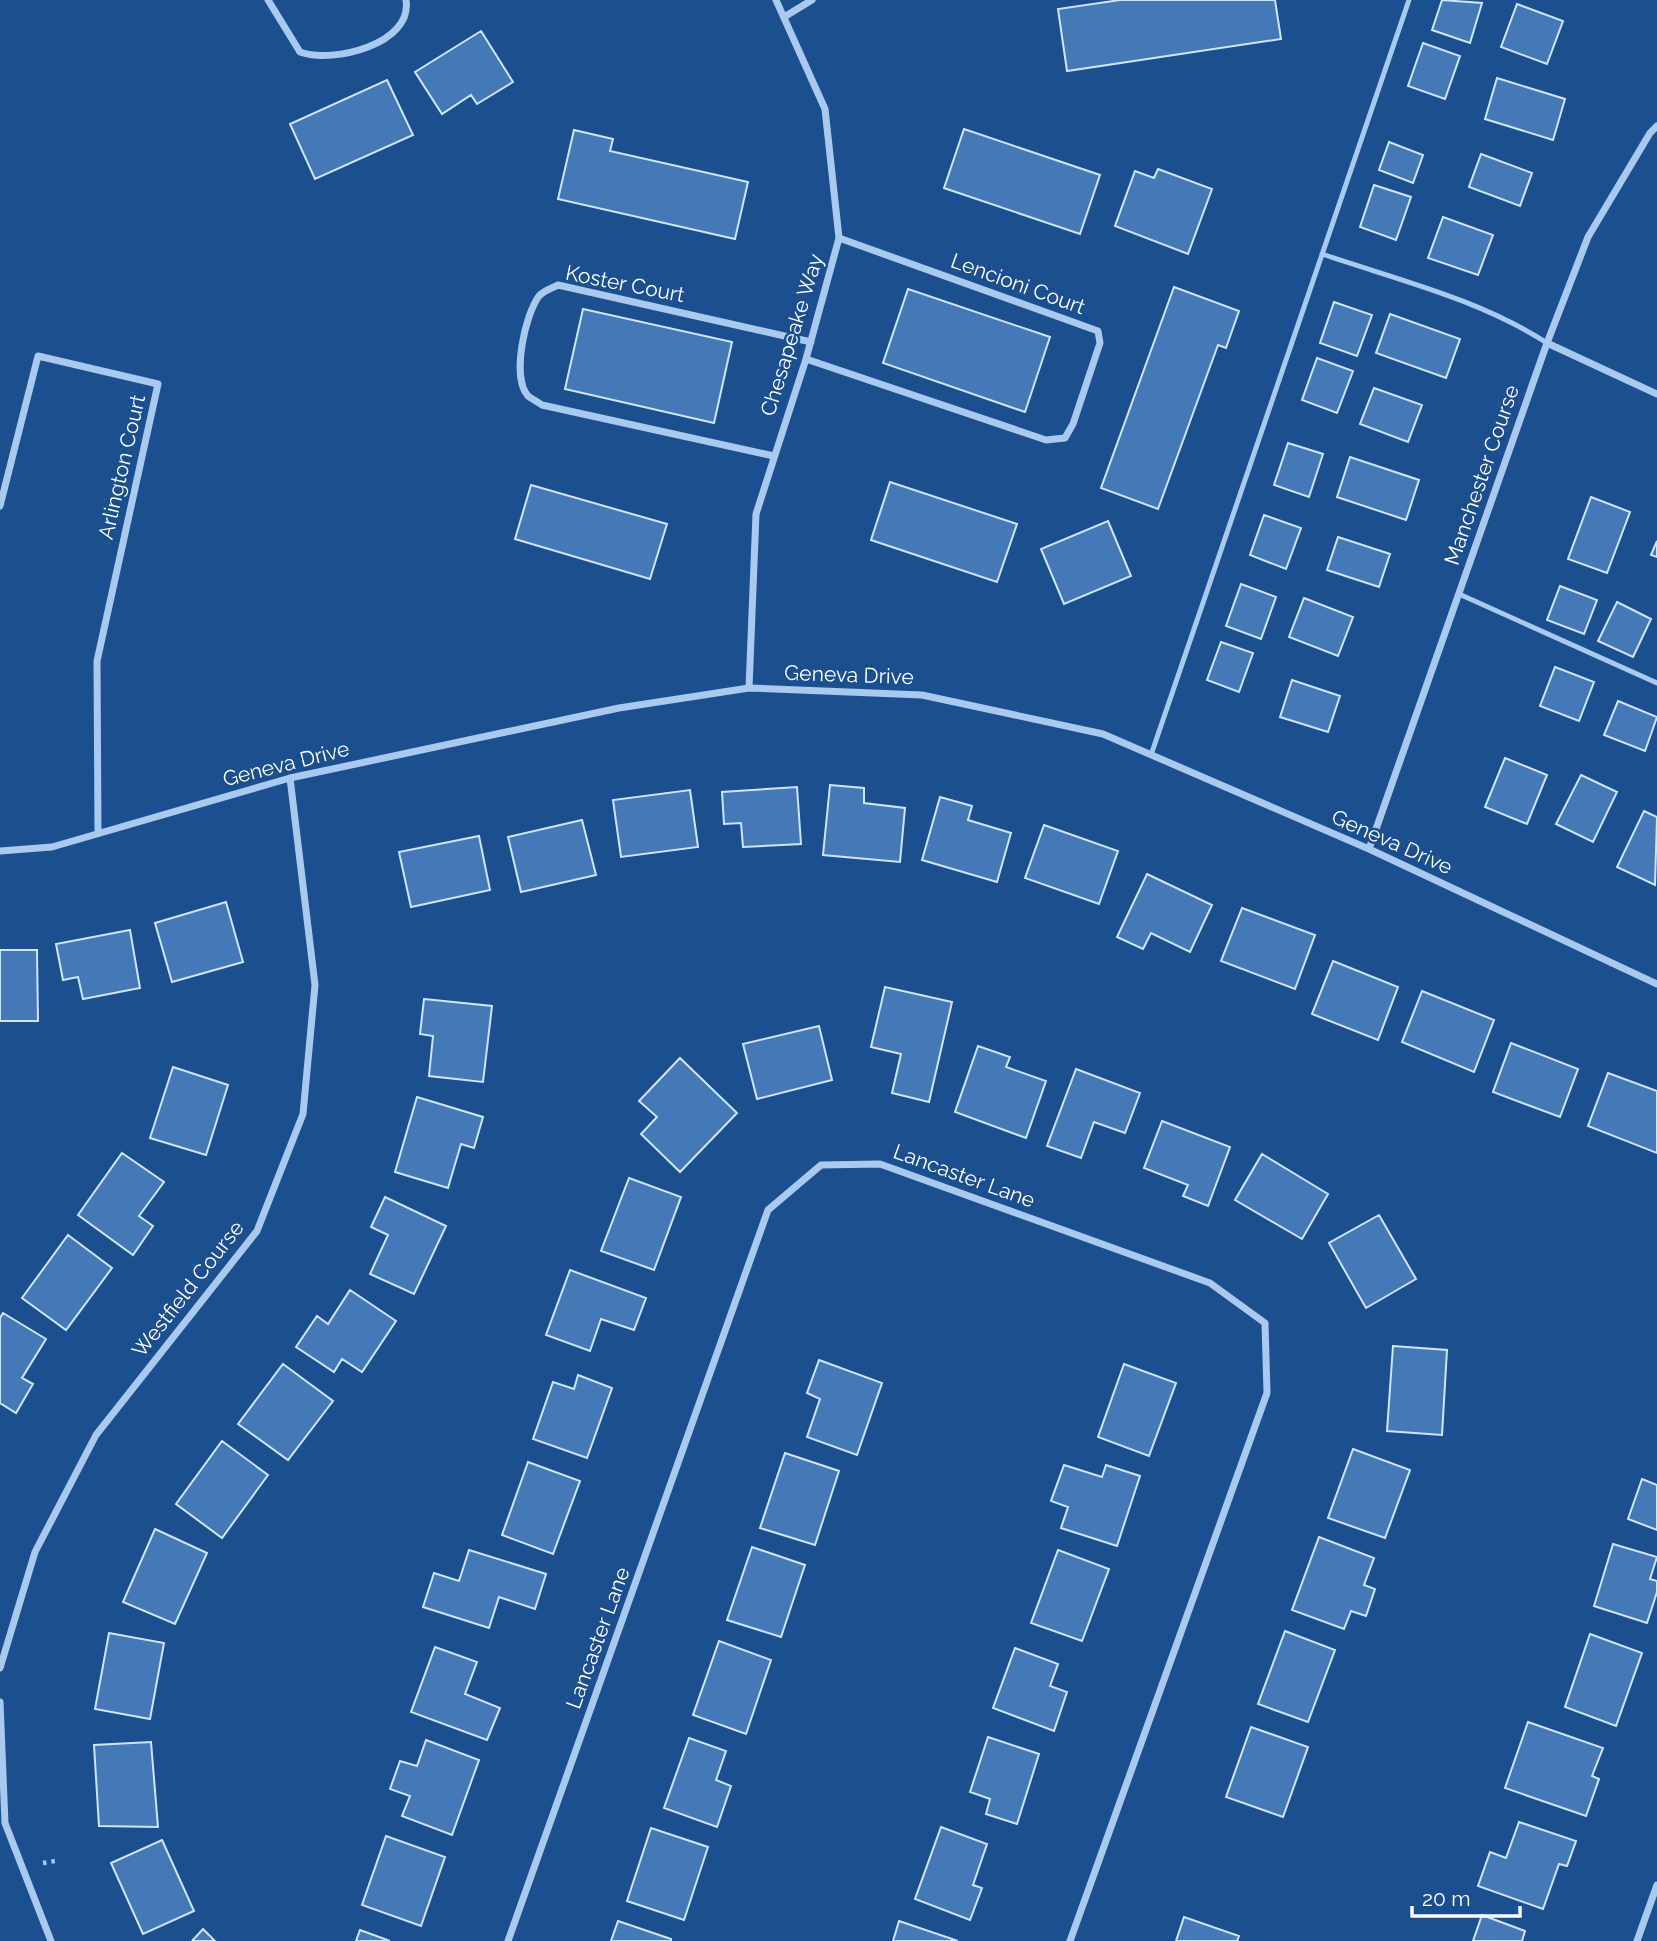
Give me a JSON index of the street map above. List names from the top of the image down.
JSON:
{
  "streets": {
    "street": [
      "Koster Court",
      "Lencioni Court",
      "Chesapeake Way",
      "Arlington Court",
      "Manchester Course",
      "Geneva Drive",
      "Lancaster Lane",
      "Westfield Course"
    ]
  },
  "crossings": [
    ["Koster Court", "Chesapeake Way"],
    ["Lencioni Court", "Chesapeake Way"],
    ["Chesapeake Way", "Geneva Drive"],
    ["Arlington Court", "Geneva Drive"],
    ["Manchester Course", "Geneva Drive"],
    ["Geneva Drive", "Westfield Course"]
  ],
  "scale_bar": "20 m"
}
